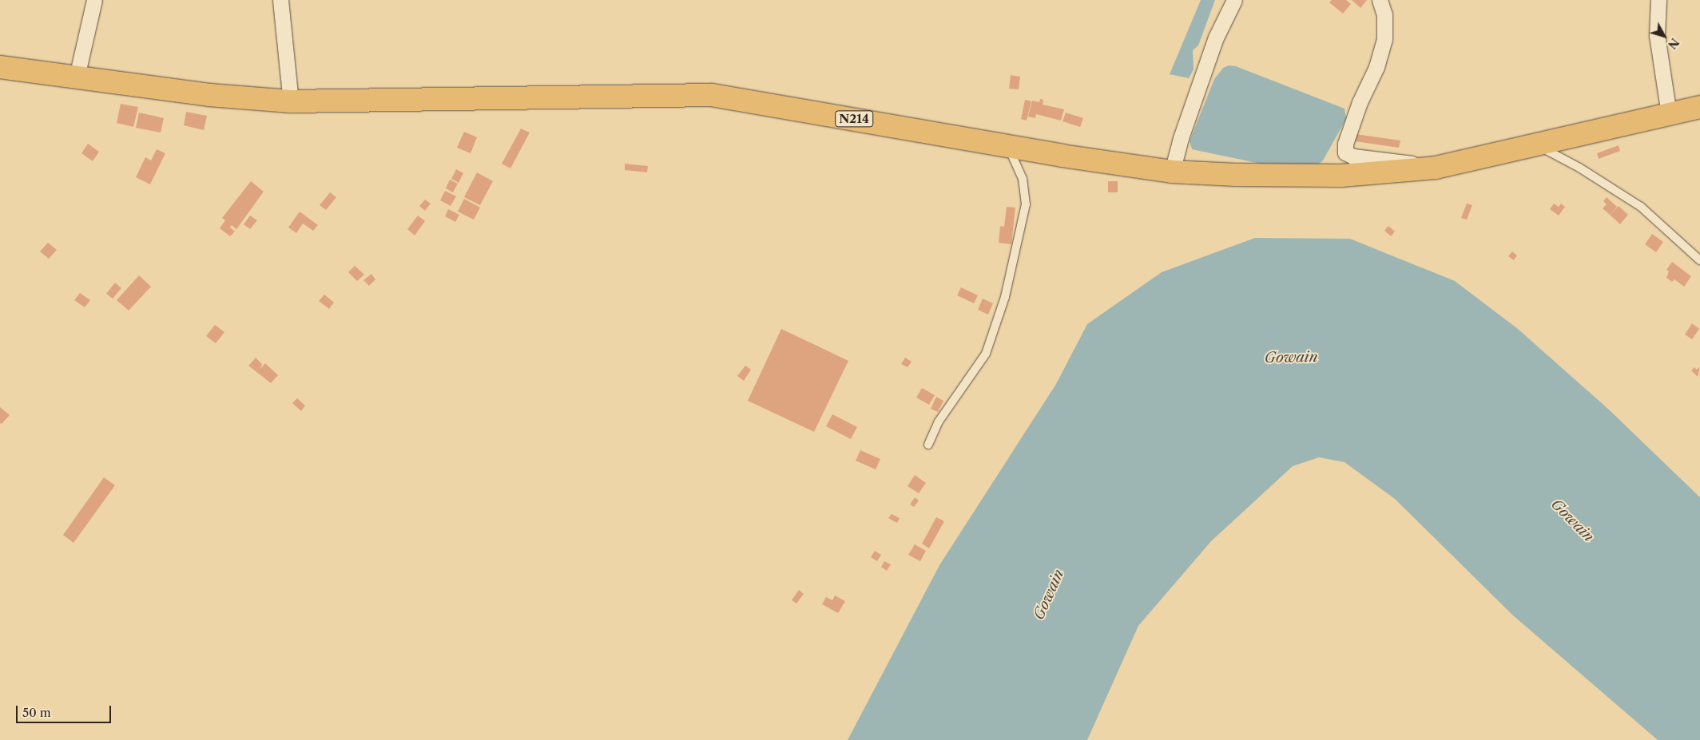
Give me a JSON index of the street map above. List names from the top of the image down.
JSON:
{
  "streets": {
    "highway": ["N214"]
  },
  "water": ["Gowain"],
  "scale_bar": "50 m",
  "north": "bottom right"
}
